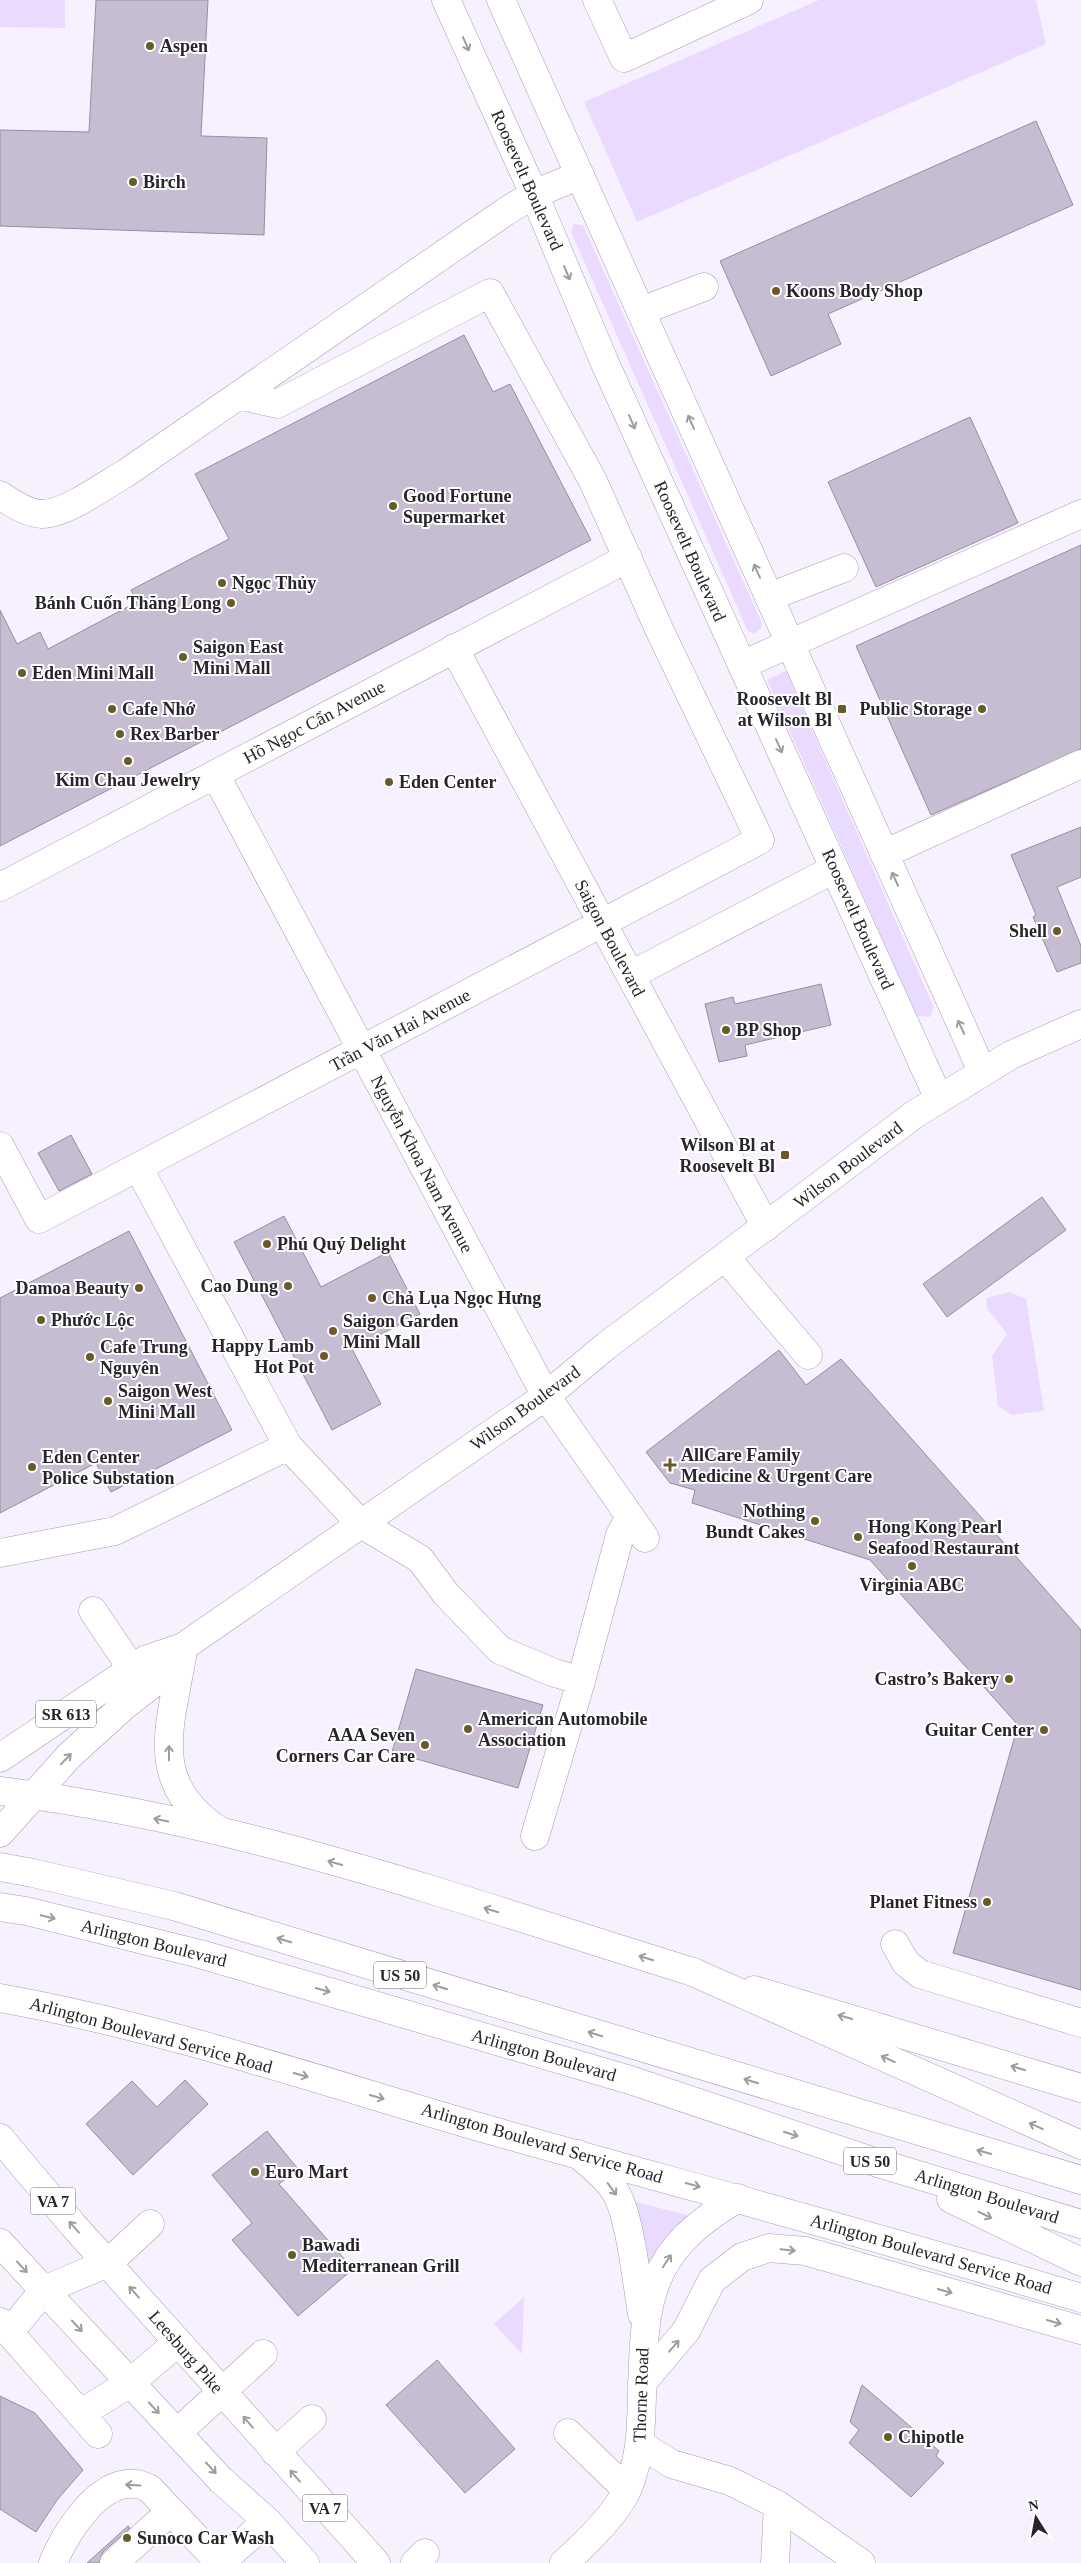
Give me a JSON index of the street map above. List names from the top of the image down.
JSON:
{
  "streets": {
    "main road": [
      "Roosevelt Boulevard",
      "Hồ Ngọc Cẩn Avenue",
      "Saigon Boulevard",
      "Trần Văn Hai Avenue",
      "Nguyễn Khoa Nam Avenue",
      "Wilson Boulevard",
      "SR 613",
      "Arlington Boulevard",
      "US 50",
      "Arlington Boulevard Service Road",
      "VA 7",
      "Leesburg Pike",
      "Thorne Road"
    ]
  },
  "crossings": [
    ["Roosevelt Boulevard", "Wilson Boulevard"],
    ["Hồ Ngọc Cẩn Avenue", "Saigon Boulevard"],
    ["Hồ Ngọc Cẩn Avenue", "Trần Văn Hai Avenue"],
    ["Hồ Ngọc Cẩn Avenue", "Nguyễn Khoa Nam Avenue"],
    ["Saigon Boulevard", "Trần Văn Hai Avenue"],
    ["Saigon Boulevard", "Wilson Boulevard"],
    ["Trần Văn Hai Avenue", "Nguyễn Khoa Nam Avenue"],
    ["Nguyễn Khoa Nam Avenue", "Wilson Boulevard"],
    ["Wilson Boulevard", "SR 613"],
    ["Arlington Boulevard Service Road", "Thorne Road"]
  ],
  "places": {
    "other": [
      "Aspen",
      "Birch",
      "Koons Body Shop",
      "Good Fortune Supermarket",
      "Ngọc Thủy",
      "Bánh Cuốn Thăng Long",
      "Saigon East Mini Mall",
      "Eden Mini Mall",
      "Cafe Nhớ",
      "Public Storage",
      "Rex Barber",
      "Kim Chau Jewelry",
      "Eden Center",
      "Shell",
      "BP Shop",
      "Phú Quý Delight",
      "Cao Dung",
      "Damoa Beauty",
      "Chả Lụa Ngọc Hưng",
      "Phước Lộc",
      "Saigon Garden Mini Mall",
      "Happy Lamb Hot Pot",
      "Cafe Trung Nguyên",
      "Saigon West Mini Mall",
      "Eden Center Police Substation",
      "Nothing Bundt Cakes",
      "Hong Kong Pearl Seafood Restaurant",
      "Virginia ABC",
      "Castro’s Bakery",
      "American Automobile Association",
      "Guitar Center",
      "AAA Seven Corners Car Care",
      "Planet Fitness",
      "Euro Mart",
      "Bawadi Mediterranean Grill",
      "Chipotle",
      "Sunoco Car Wash"
    ],
    "transit": ["Roosevelt Bl at Wilson Bl", "Wilson Bl at Roosevelt Bl"],
    "health": ["AllCare Family Medicine & Urgent Care"]
  },
  "north": "top"
}
